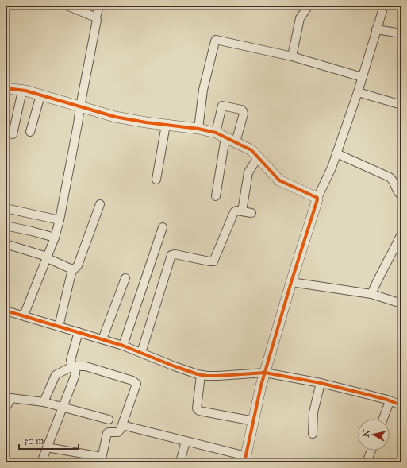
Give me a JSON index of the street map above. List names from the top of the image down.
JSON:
{
  "scale_bar": "50 m",
  "north": "left"
}
